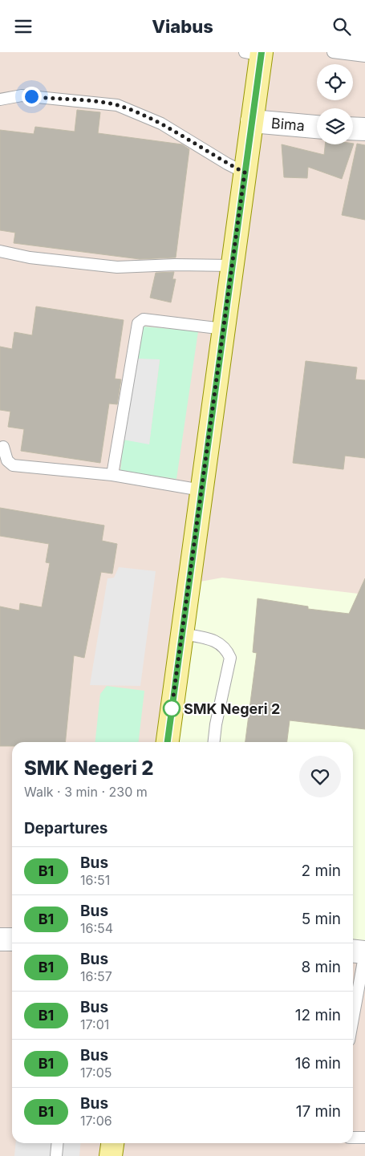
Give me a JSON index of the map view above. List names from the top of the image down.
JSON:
{
  "streets": {
    "street": ["Bima"]
  },
  "places": ["SMK Negeri 2"],
  "lines": ["bus line B1"],
  "page": {
    "header": "Viabus",
    "heading": [
      ["SMK Negeri 2", "Walk · 3 min · 230 m"],
      "Departures"
    ],
    "list": [
      {
        "mark": "B1",
        "name": "Bus",
        "note": "16:51",
        "value": "2 min"
      },
      {
        "mark": "B1",
        "name": "Bus",
        "note": "16:54",
        "value": "5 min"
      },
      {
        "mark": "B1",
        "name": "Bus",
        "note": "16:57",
        "value": "8 min"
      },
      {
        "mark": "B1",
        "name": "Bus",
        "note": "17:01",
        "value": "12 min"
      },
      {
        "mark": "B1",
        "name": "Bus",
        "note": "17:05",
        "value": "16 min"
      },
      {
        "mark": "B1",
        "name": "Bus",
        "note": "17:06",
        "value": "17 min"
      }
    ]
  }
}
